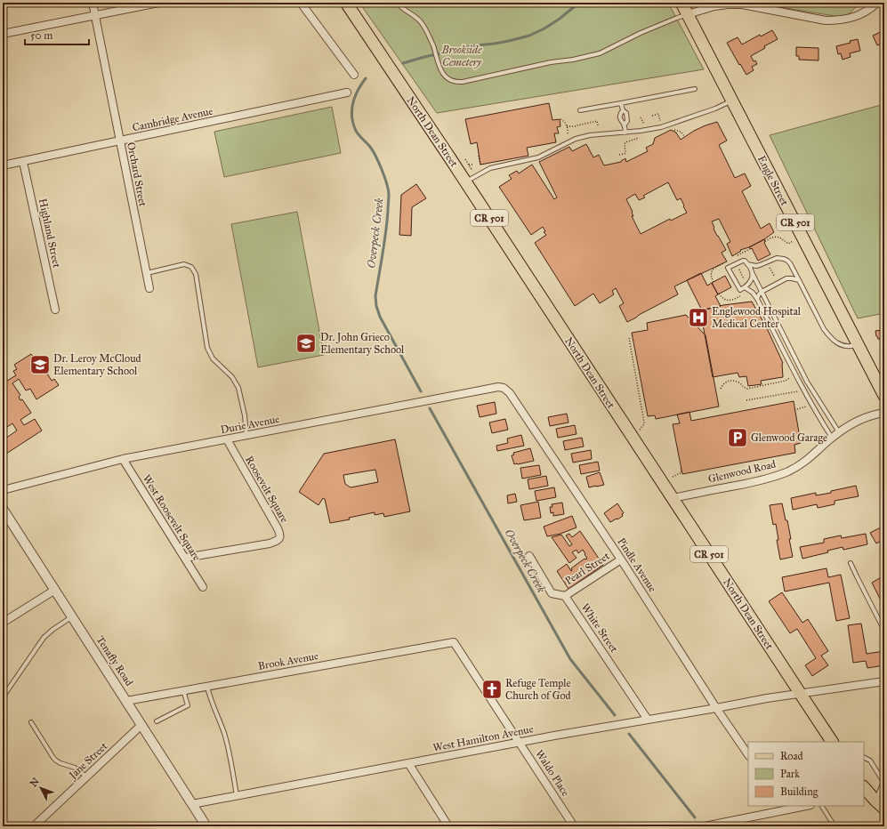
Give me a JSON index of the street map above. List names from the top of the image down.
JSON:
{
  "streets": {
    "main road": ["North Dean Street", "Engle Street", "CR 501"],
    "street": [
      "Cambridge Avenue",
      "Orchard Street",
      "Highland Street",
      "Durie Avenue",
      "Glenwood Road",
      "Roosevelt Square",
      "West Roosevelt Square",
      "Pindle Avenue",
      "Pearl Street",
      "White Street",
      "Tenafly Road",
      "Brook Avenue",
      "West Hamilton Avenue",
      "Jane Street",
      "Waldo Place"
    ]
  },
  "crossings": [
    ["Cambridge Avenue", "Orchard Street"],
    ["Cambridge Avenue", "Highland Street"],
    ["North Dean Street", "Glenwood Road"],
    ["North Dean Street", "West Hamilton Avenue"],
    ["Durie Avenue", "Roosevelt Square"],
    ["Durie Avenue", "West Roosevelt Square"],
    ["Durie Avenue", "Pindle Avenue"],
    ["Roosevelt Square", "West Roosevelt Square"],
    ["Pindle Avenue", "Pearl Street"],
    ["Pindle Avenue", "West Hamilton Avenue"],
    ["Pearl Street", "White Street"],
    ["White Street", "West Hamilton Avenue"],
    ["Tenafly Road", "Brook Avenue"],
    ["Tenafly Road", "West Hamilton Avenue"],
    ["Tenafly Road", "Jane Street"],
    ["Brook Avenue", "Waldo Place"],
    ["West Hamilton Avenue", "Waldo Place"]
  ],
  "water": ["Overpeck Creek"],
  "parks": ["Brookside Cemetery"],
  "places": {
    "hospital": ["Englewood Hospital Medical Center"],
    "school or university": ["Dr. John Grieco Elementary School", "Dr. Leroy McCloud Elementary School"],
    "parking": ["Glenwood Garage"],
    "church": ["Refuge Temple Church of God"]
  },
  "legend": ["Road", "Park", "Building"],
  "scale_bar": "50 m",
  "north": "top left"
}
